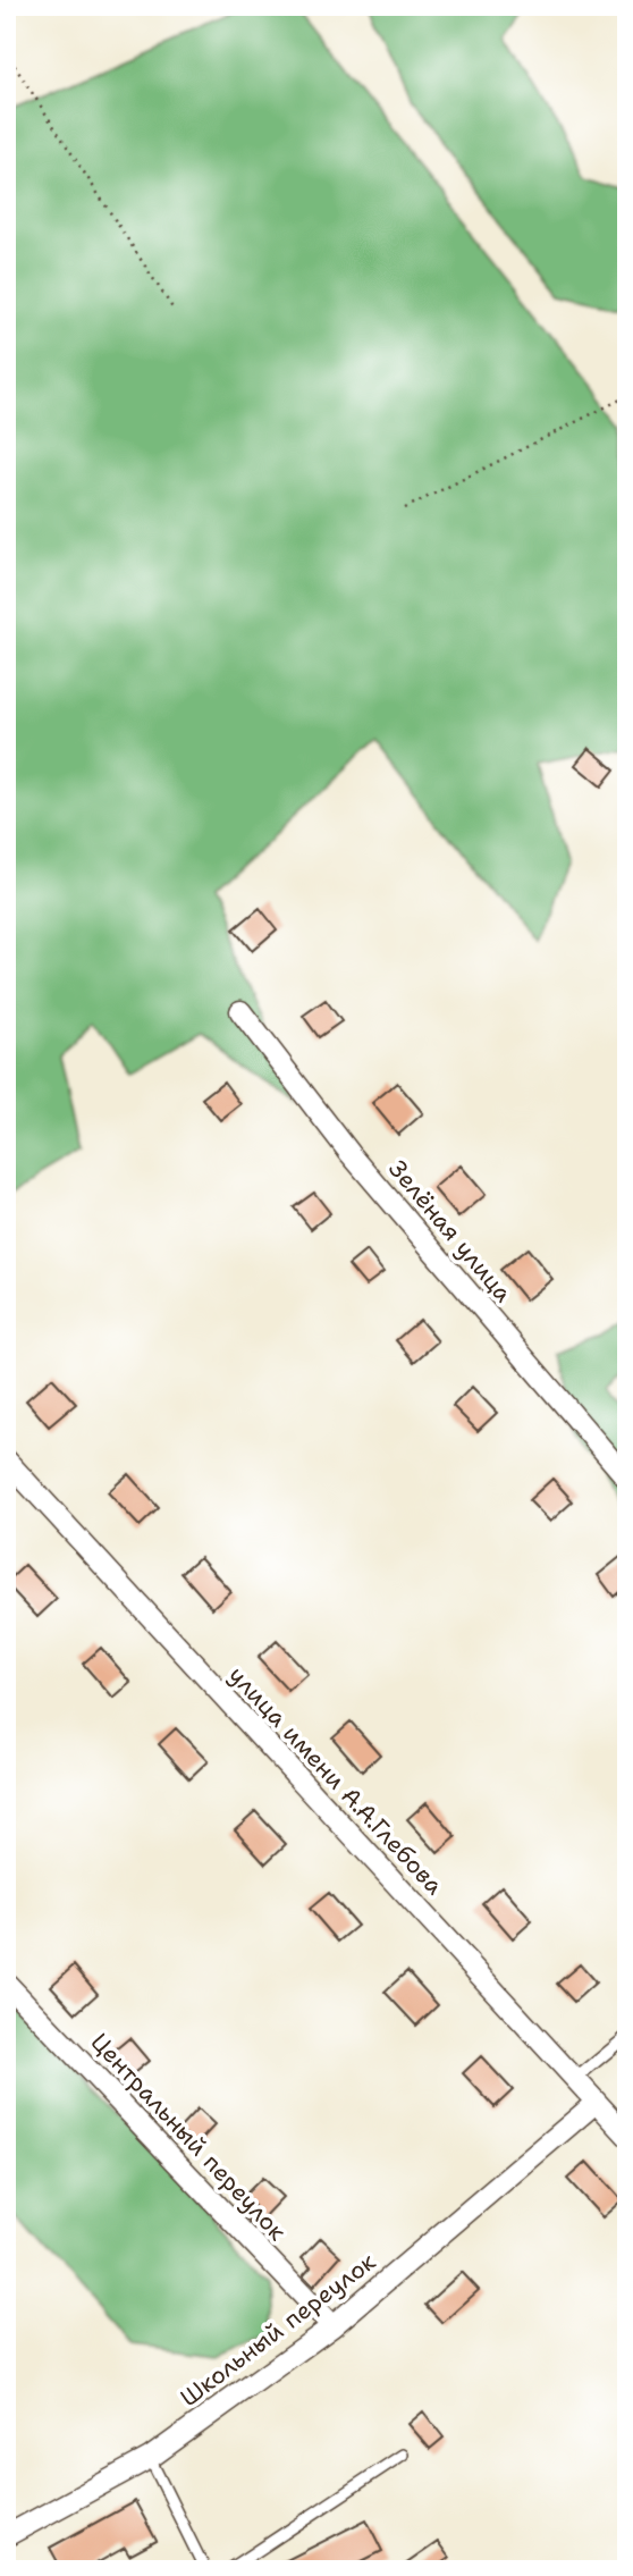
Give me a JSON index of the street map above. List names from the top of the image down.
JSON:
{
  "streets": {
    "street": [
      "Зелёная улица",
      "улица имени А.А.Глебова",
      "Центральный переулок",
      "Школьный переулок"
    ]
  },
  "crossings": [
    ["улица имени А.А.Глебова", "Школьный переулок"],
    ["Центральный переулок", "Школьный переулок"]
  ]
}
